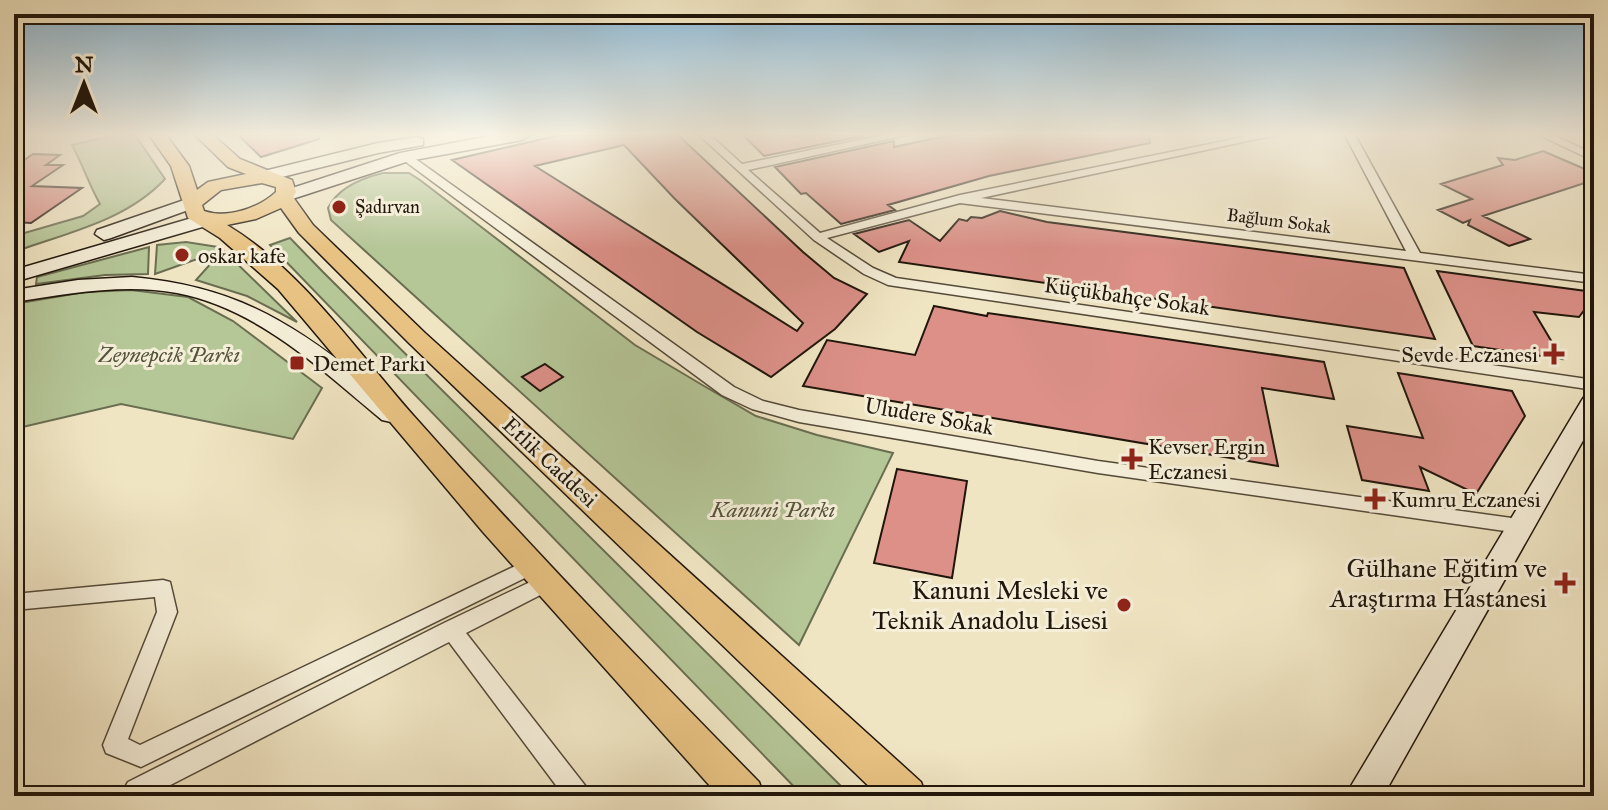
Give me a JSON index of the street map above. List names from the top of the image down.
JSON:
{
  "streets": {
    "main road": ["Etlik Caddesi"],
    "street": ["Bağlum Sokak", "Küçükbahçe Sokak", "Uludere Sokak"]
  },
  "parks": ["Zeynepcik Parkı", "Kanuni Parkı"],
  "places": {
    "other": ["Şadırvan", "oskar kafe", "Kanuni Mesleki ve Teknik Anadolu Lisesi"],
    "health": [
      "Sevde Eczanesi",
      "Kevser Ergin Eczanesi",
      "Kumru Eczanesi",
      "Gülhane Eğitim ve Araştırma Hastanesi"
    ],
    "transit": ["Demet Parkı"]
  },
  "north": "top"
}
